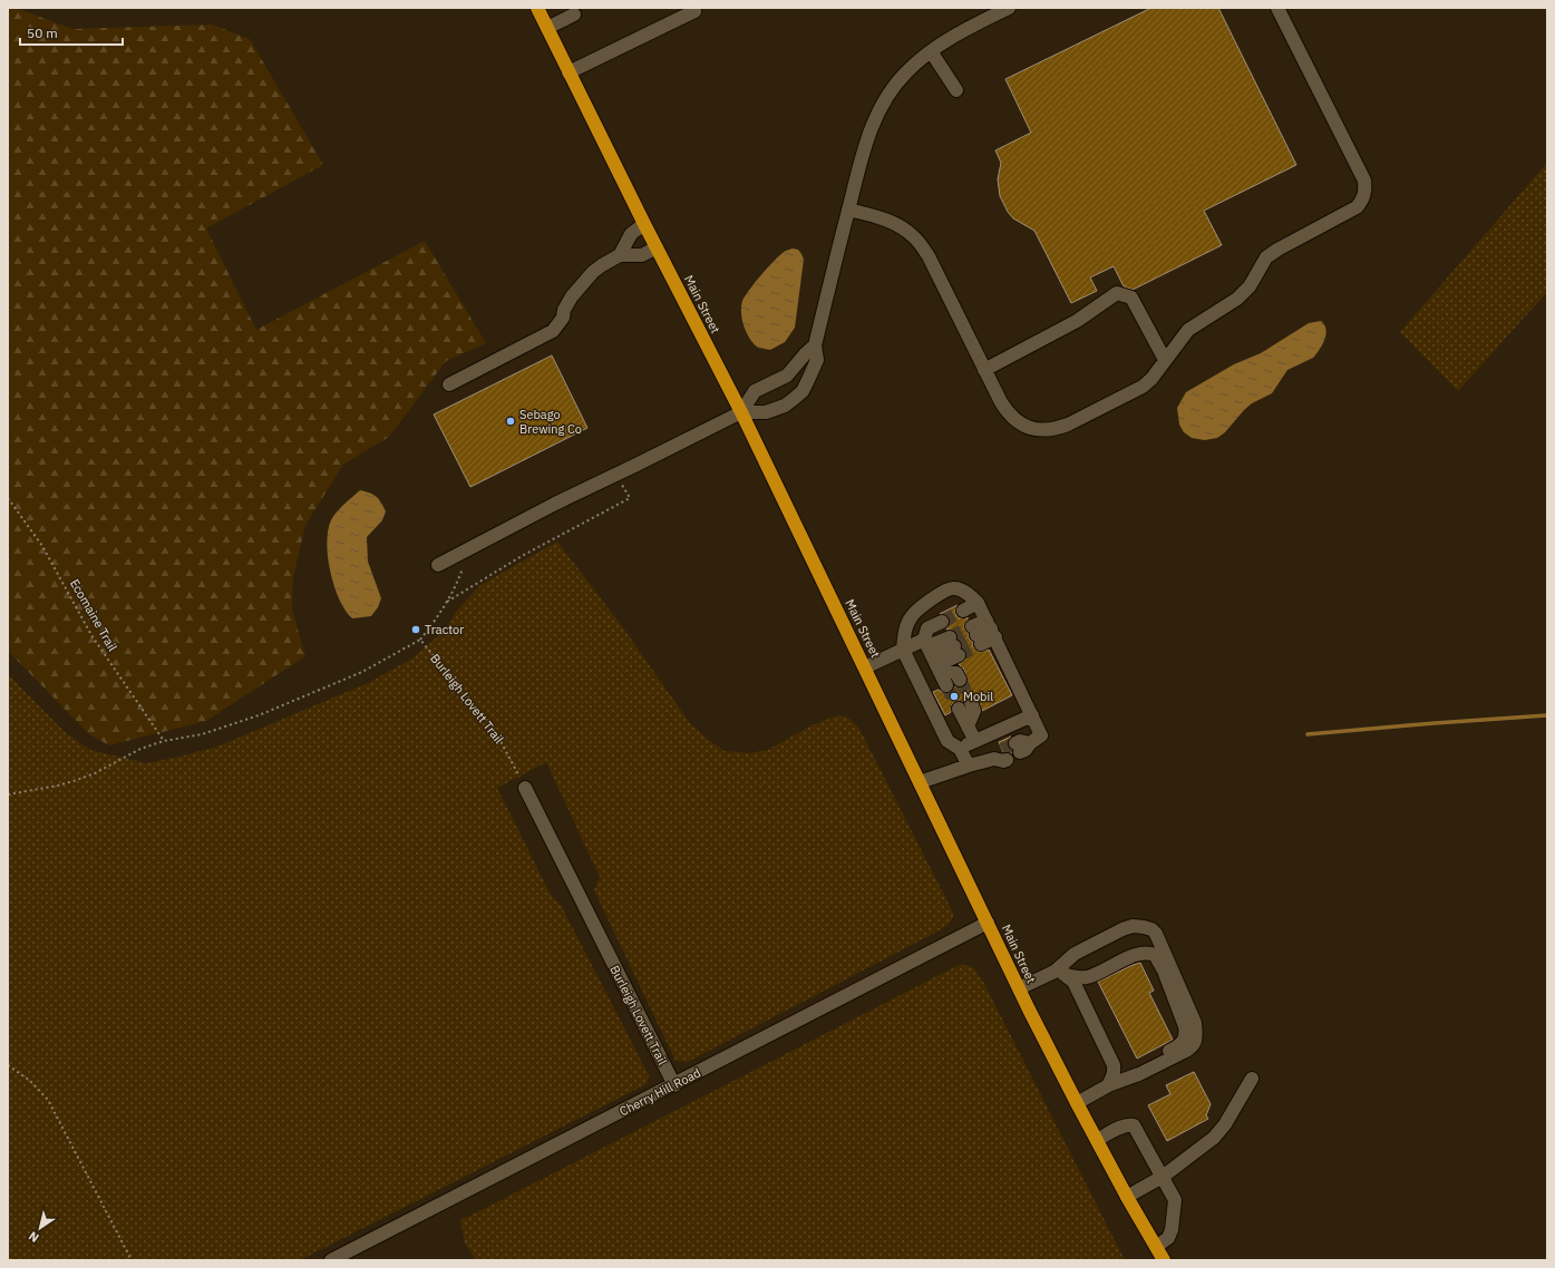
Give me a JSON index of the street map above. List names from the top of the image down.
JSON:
{
  "streets": {
    "highway": ["Main Street"],
    "street": ["Burleigh Lovett Trail", "Cherry Hill Road"],
    "path": ["Ecomaine Trail"]
  },
  "crossings": [
    ["Main Street", "Cherry Hill Road"],
    ["Burleigh Lovett Trail", "Cherry Hill Road"]
  ],
  "places": ["Sebago Brewing Co", "Tractor", "Mobil"],
  "scale_bar": "50 m",
  "north": "bottom left"
}
